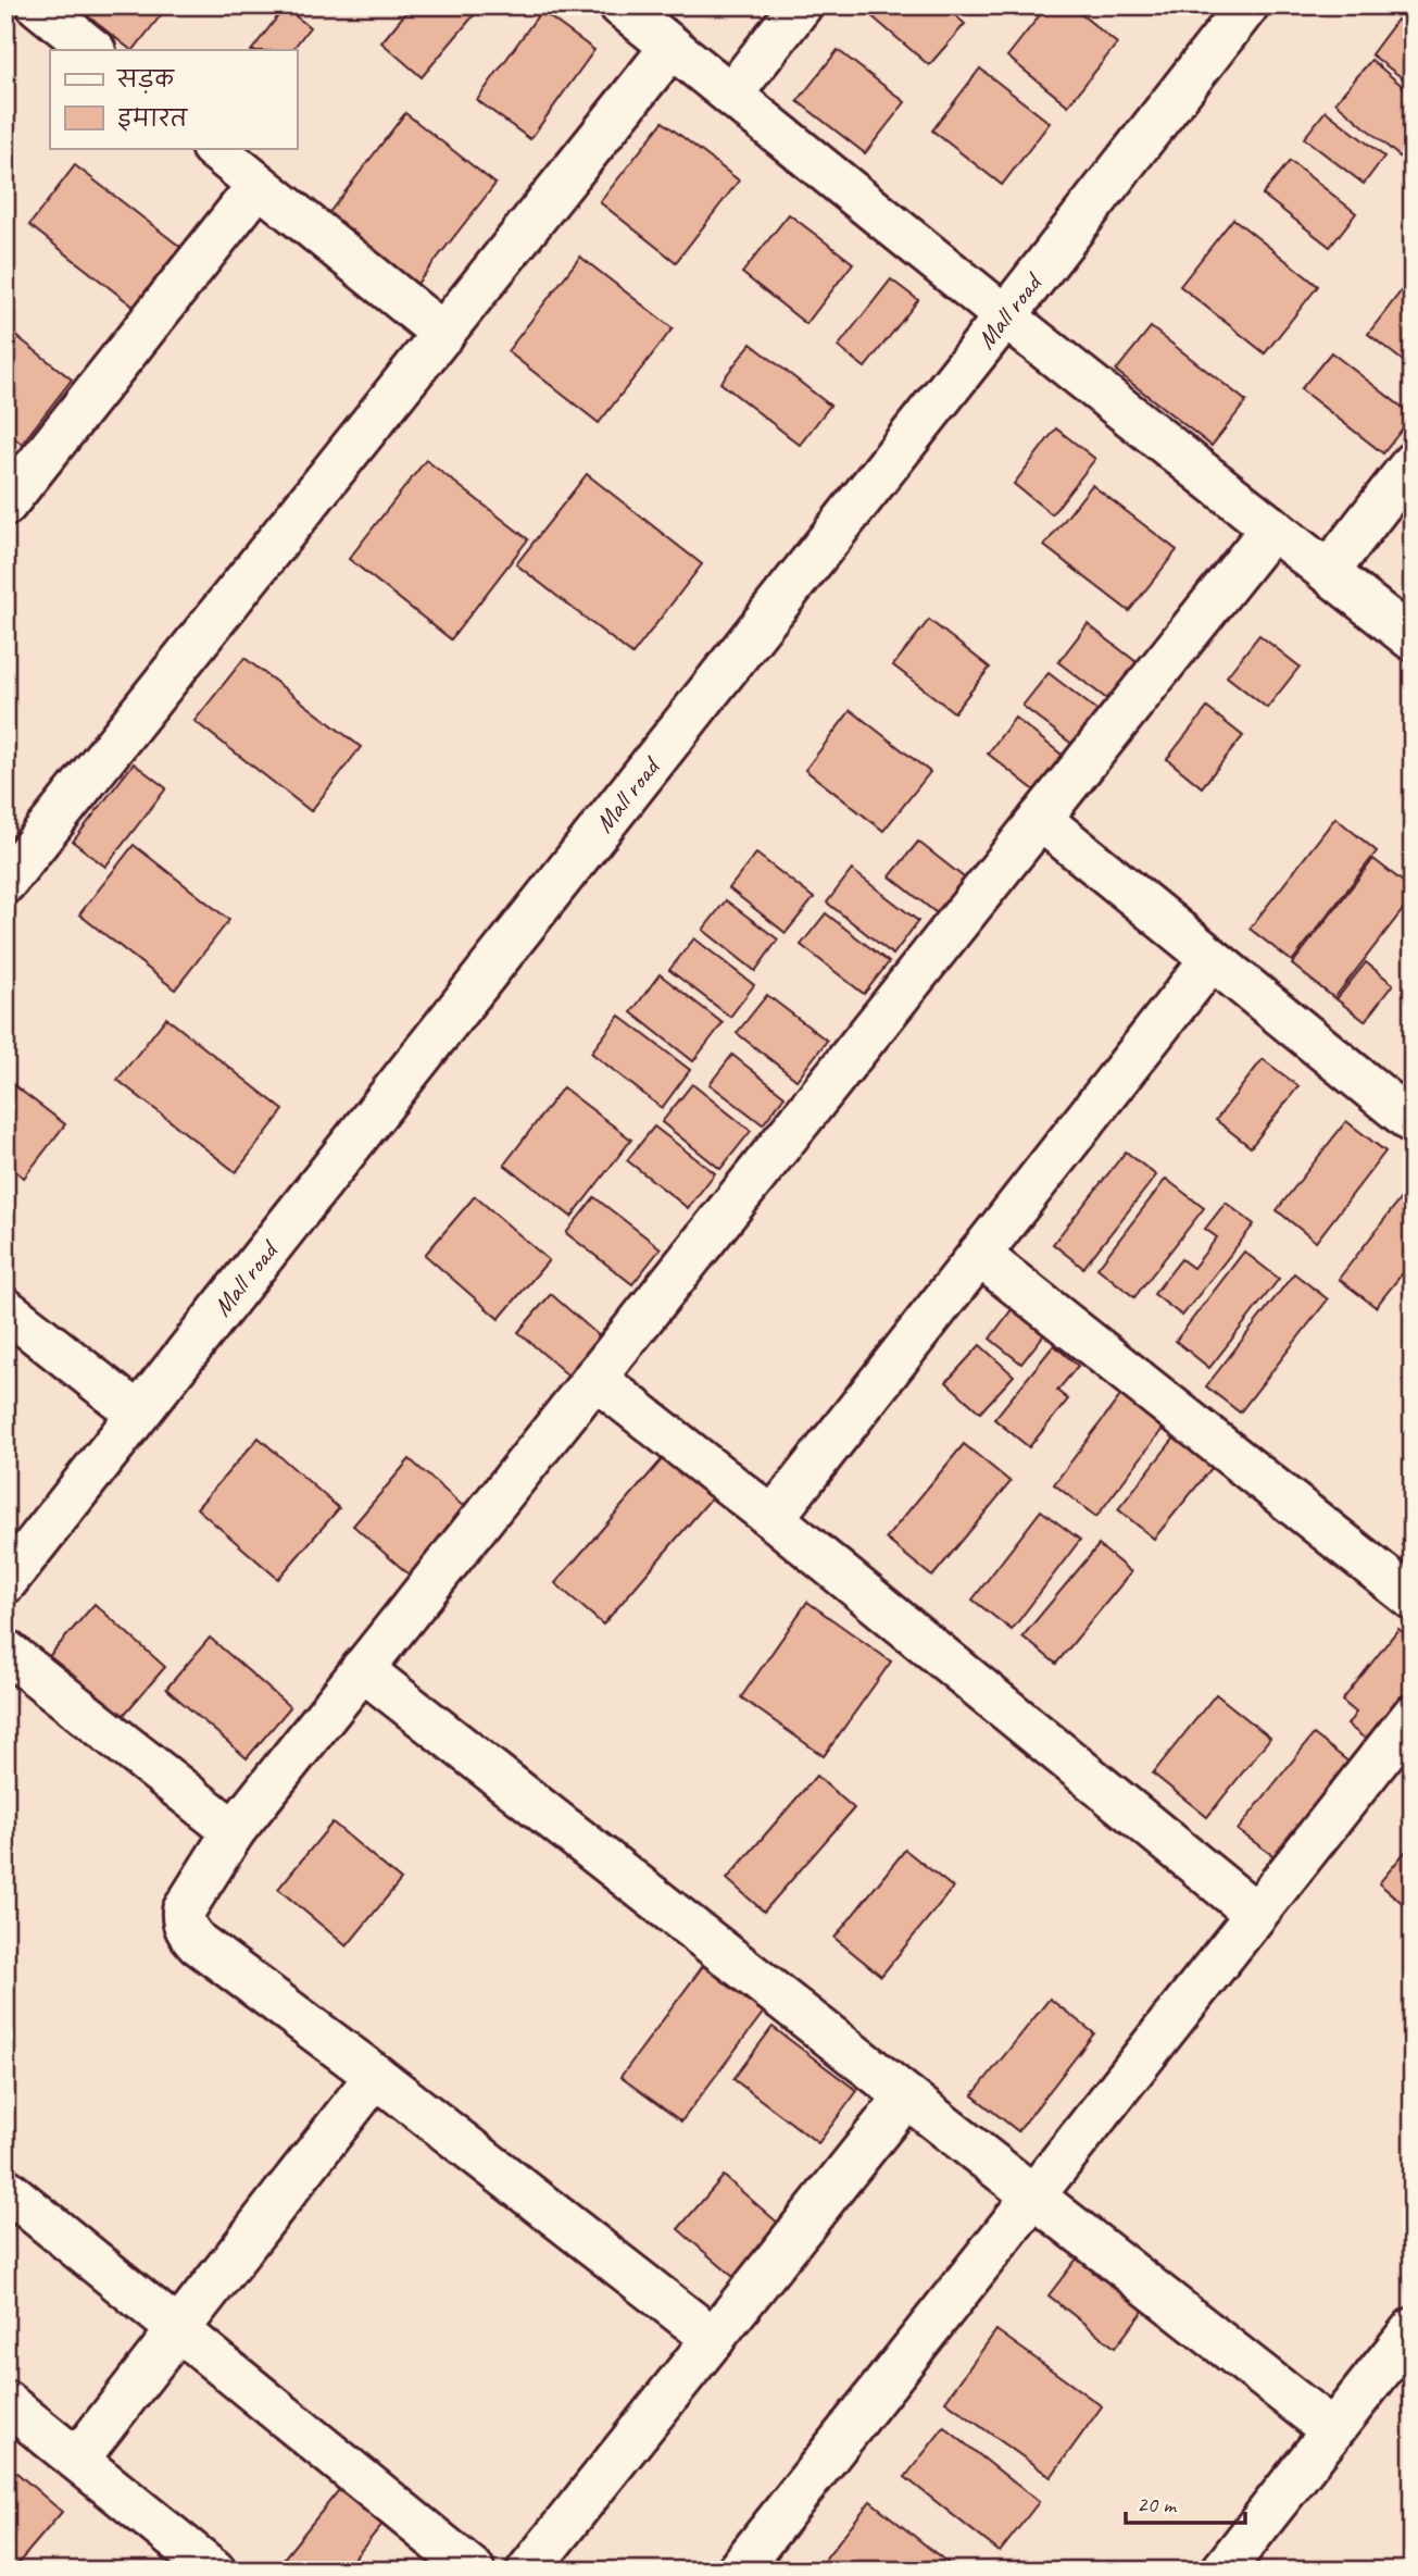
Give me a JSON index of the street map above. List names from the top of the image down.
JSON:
{
  "streets": {
    "street": ["Mall road"]
  },
  "legend": ["सड़क", "इमारत"],
  "scale_bar": "20 m"
}
